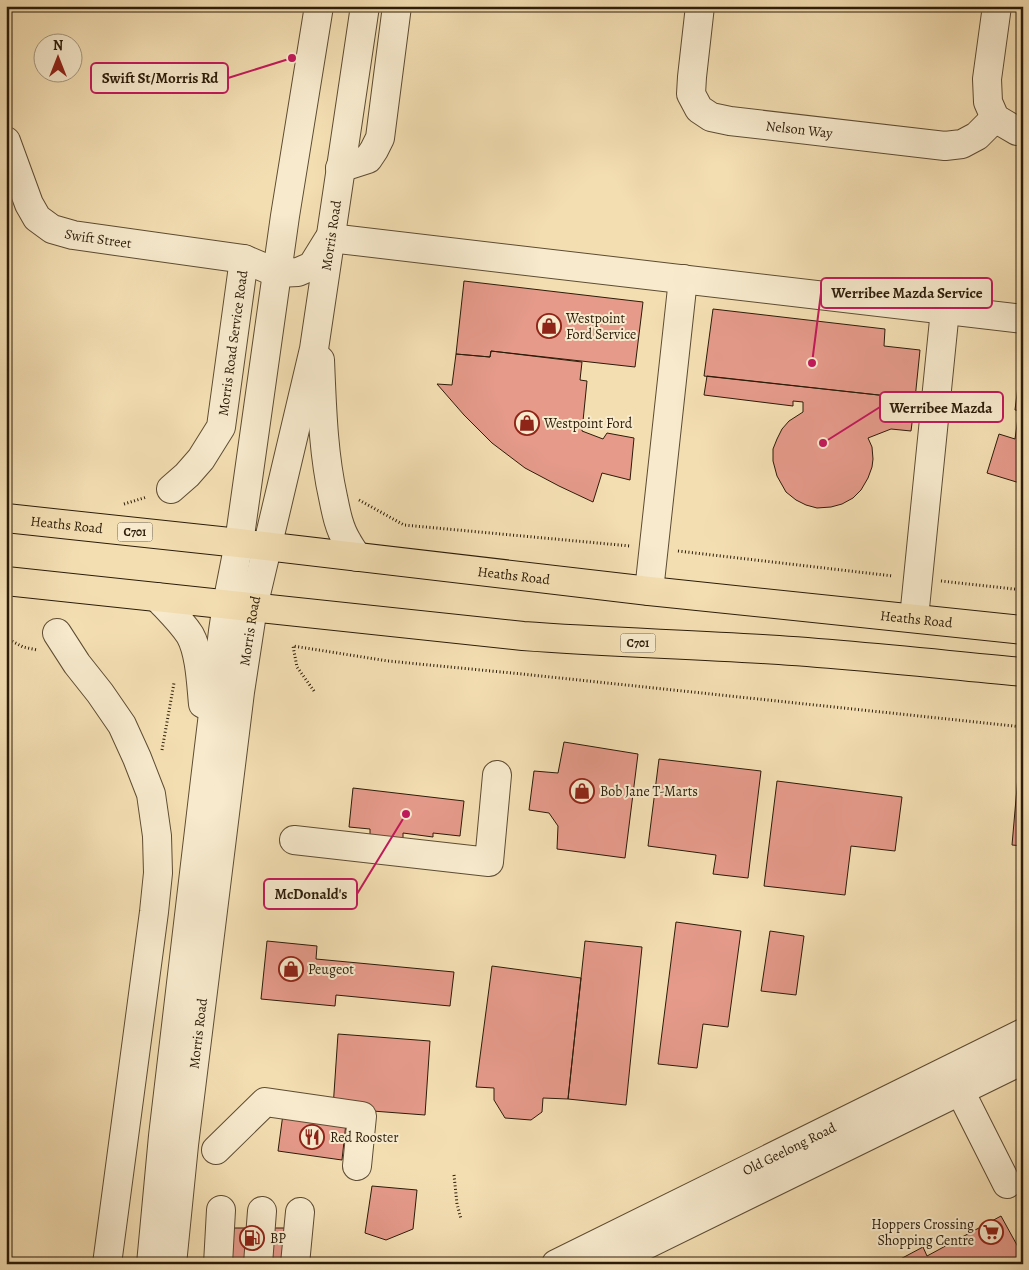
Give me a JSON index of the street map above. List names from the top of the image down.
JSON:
{
  "streets": {
    "main road": ["Heaths Road", "C701"],
    "street": [
      "Nelson Way",
      "Morris Road",
      "Swift Street",
      "Morris Road Service Road",
      "Old Geelong Road"
    ]
  },
  "crossings": [
    ["Morris Road", "Swift Street"],
    ["Morris Road", "Morris Road Service Road"],
    ["Morris Road", "Heaths Road"],
    ["Morris Road", "C701"],
    ["Swift Street", "Morris Road Service Road"]
  ],
  "places": {
    "other": [
      "Swift St/Morris Rd",
      "Werribee Mazda Service",
      "Werribee Mazda",
      "McDonald's"
    ],
    "shop": [
      "Westpoint Ford Service",
      "Westpoint Ford",
      "Bob Jane T-Marts",
      "Peugeot"
    ],
    "restaurant": ["Red Rooster"],
    "supermarket": ["Hoppers Crossing Shopping Centre"],
    "fuel station": ["BP"]
  },
  "north": "top"
}
